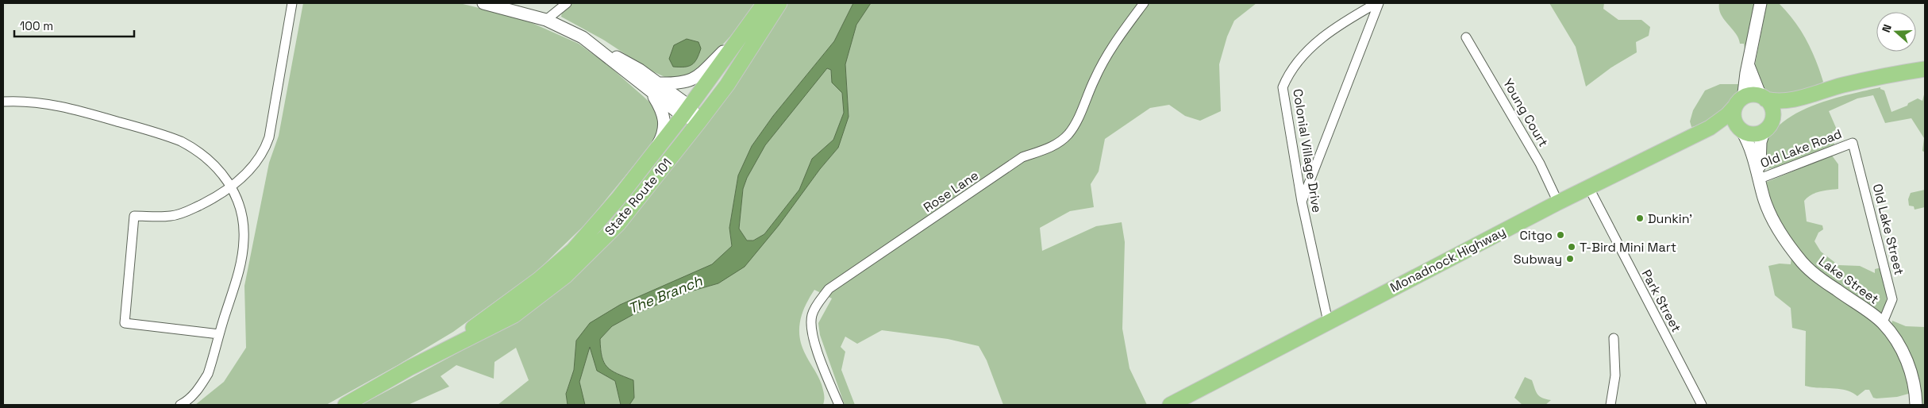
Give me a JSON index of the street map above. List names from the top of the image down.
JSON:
{
  "streets": {
    "highway": ["State Route 101", "Monadnock Highway"],
    "street": [
      "Young Court",
      "Old Lake Road",
      "Colonial Village Drive",
      "Rose Lane",
      "Old Lake Street",
      "Lake Street",
      "Park Street"
    ]
  },
  "crossings": [
    ["Young Court", "Monadnock Highway"],
    ["Old Lake Road", "Old Lake Street"],
    ["Old Lake Road", "Lake Street"],
    ["Colonial Village Drive", "Monadnock Highway"],
    ["Old Lake Street", "Lake Street"],
    ["Monadnock Highway", "Lake Street"],
    ["Monadnock Highway", "Park Street"]
  ],
  "water": ["The Branch"],
  "places": [
    "Dunkin'",
    "Citgo",
    "T-Bird Mini Mart",
    "Subway"
  ],
  "scale_bar": "100 m",
  "north": "left"
}
